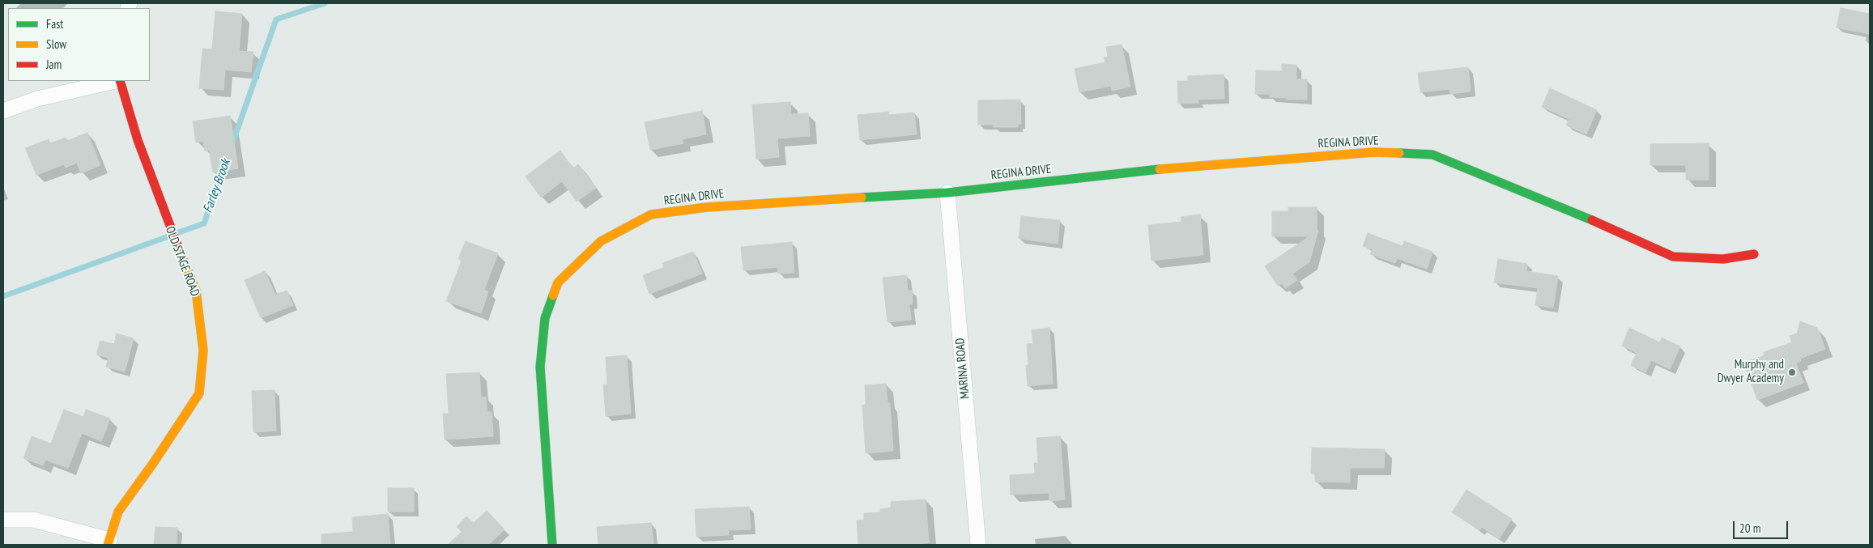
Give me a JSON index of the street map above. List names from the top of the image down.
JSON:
{
  "streets": {
    "street": ["REGINA DRIVE", "OLD STAGE ROAD", "MARINA ROAD"]
  },
  "crossings": [
    ["REGINA DRIVE", "MARINA ROAD"]
  ],
  "water": ["Farley Brook"],
  "places": ["Murphy and Dwyer Academy"],
  "legend": ["Fast", "Slow", "Jam"],
  "scale_bar": "20 m"
}
